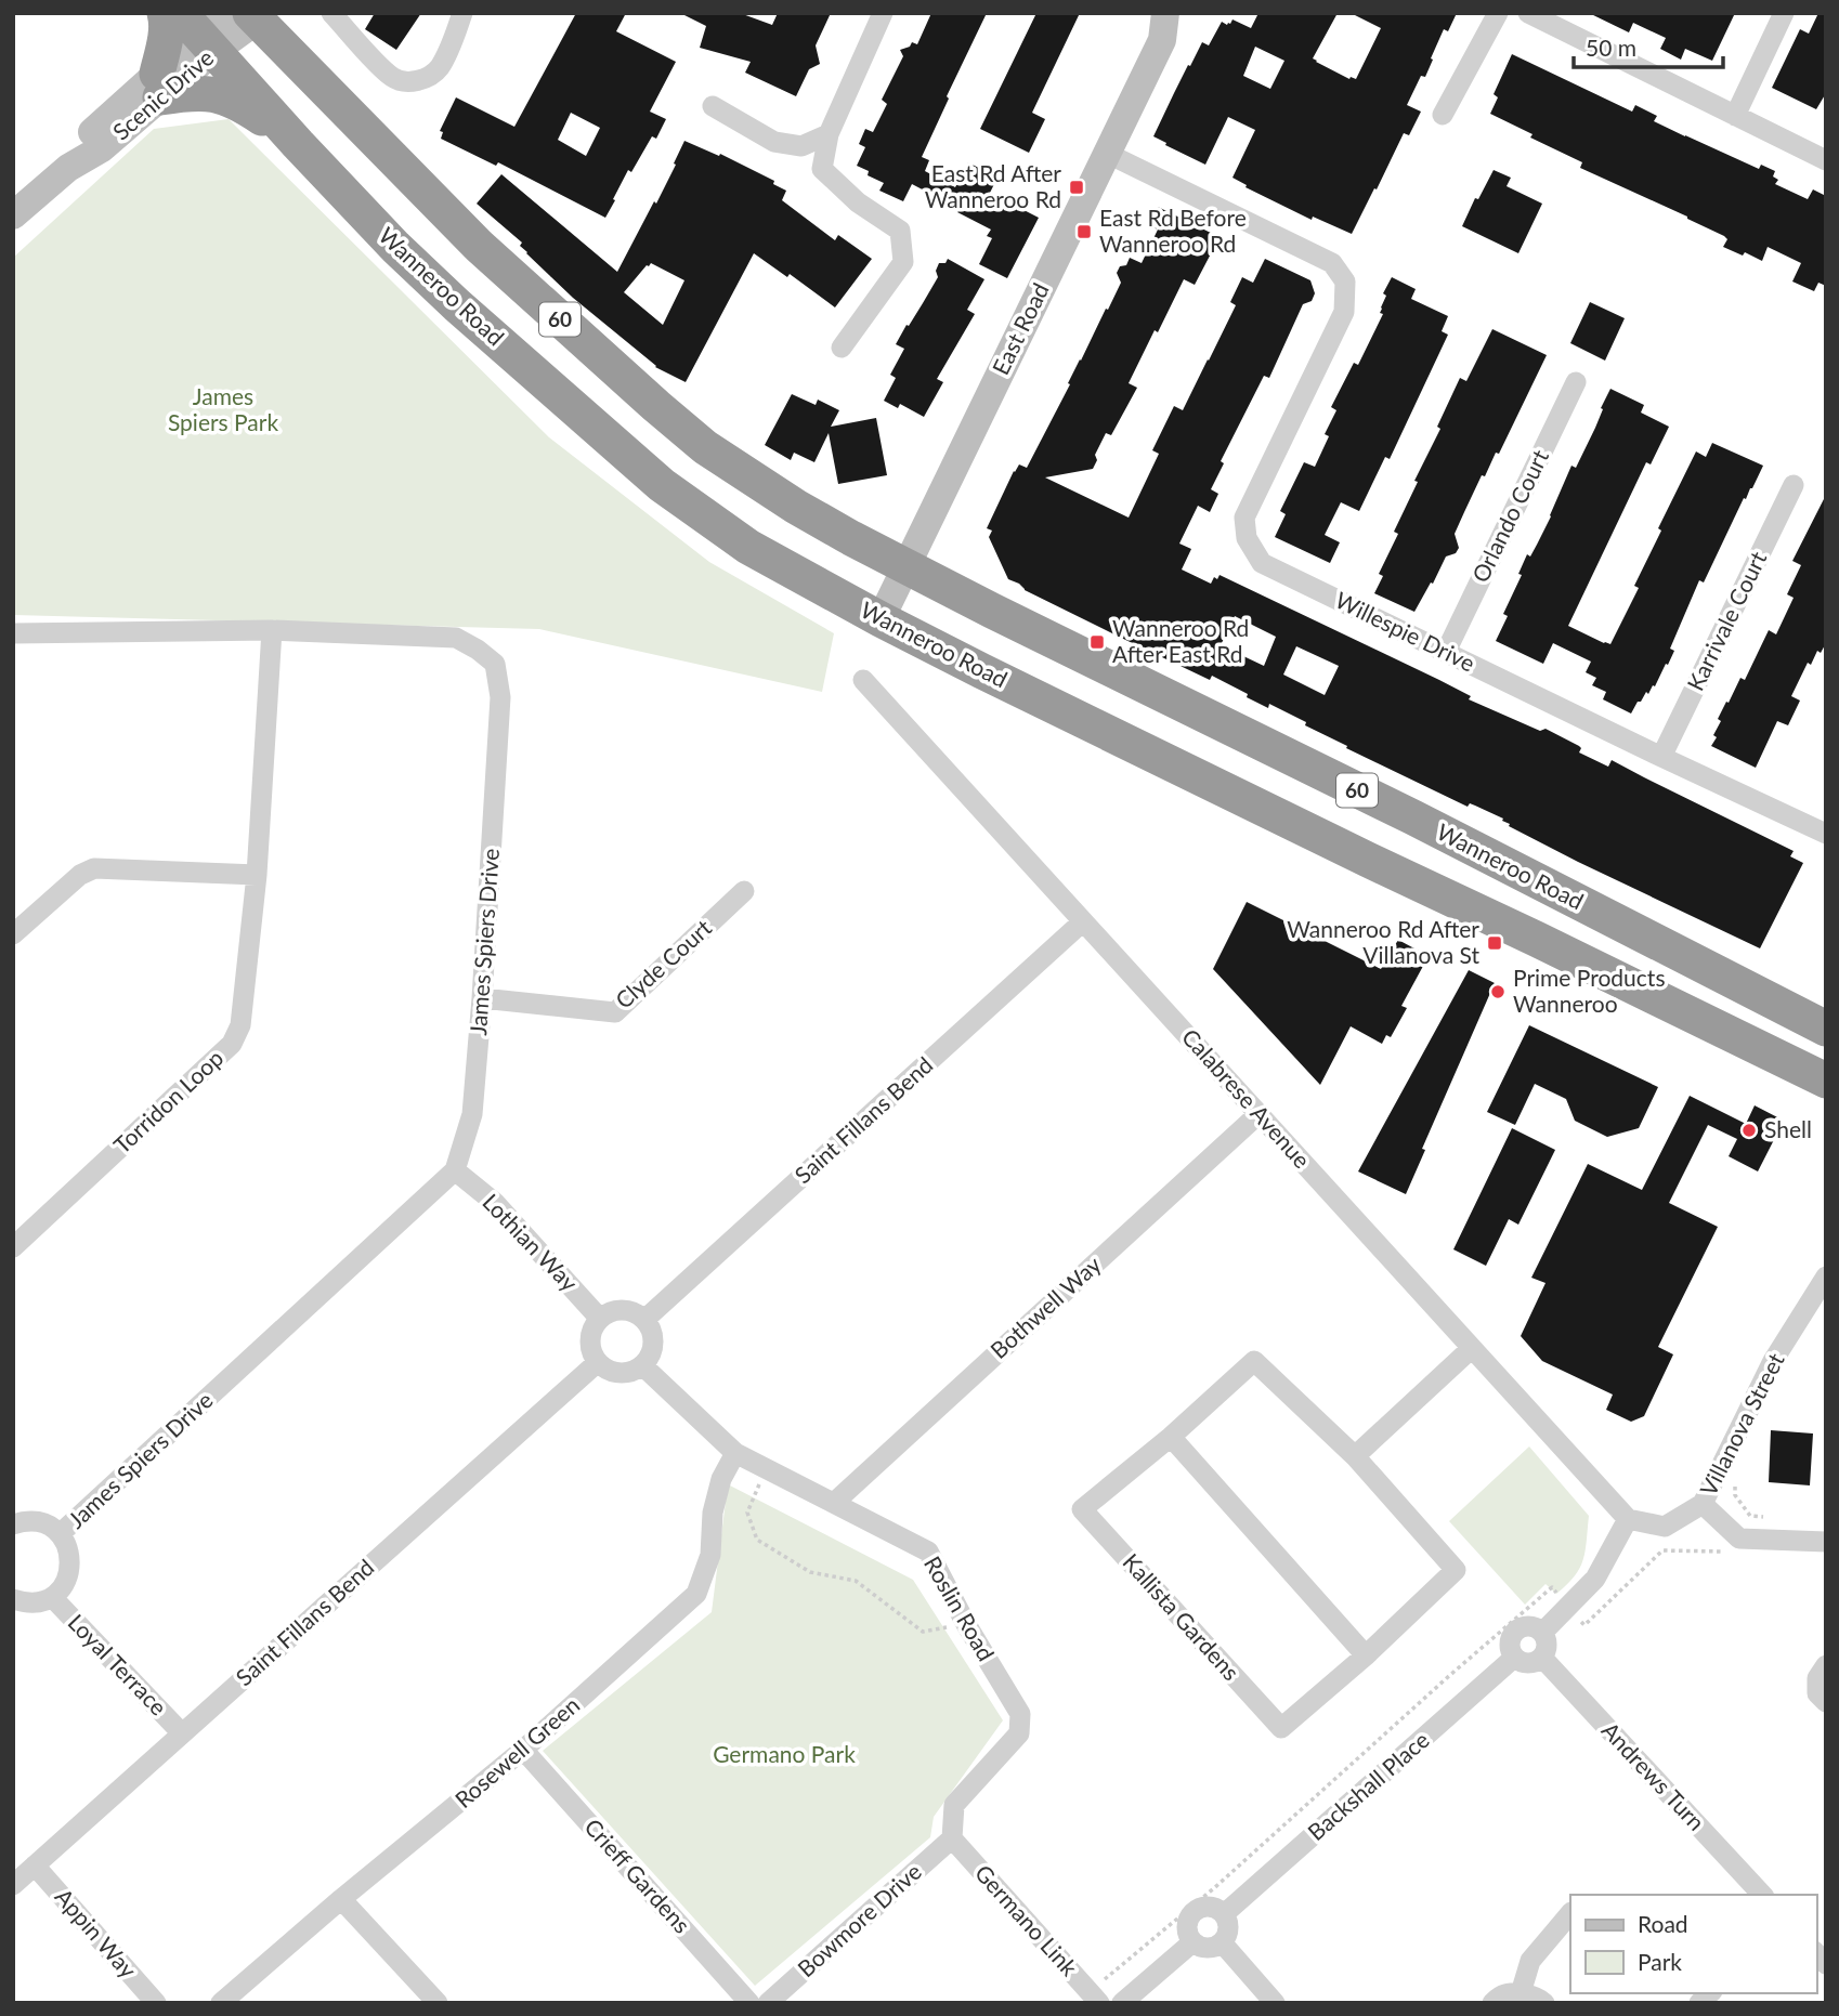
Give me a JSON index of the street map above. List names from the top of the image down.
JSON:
{
  "streets": {
    "highway": ["Wanneroo Road", "60"],
    "street": [
      "Scenic Drive",
      "East Road",
      "Orlando Court",
      "Karrivale Court",
      "Willespie Drive",
      "James Spiers Drive",
      "Clyde Court",
      "Calabrese Avenue",
      "Torridon Loop",
      "Saint Fillans Bend",
      "Lothian Way",
      "Bothwell Way",
      "Villanova Street",
      "Roslin Road",
      "Kallista Gardens",
      "Loyal Terrace",
      "Rosewell Green",
      "Andrews Turn",
      "Backshall Place",
      "Crieff Gardens",
      "Bowmore Drive",
      "Germano Link",
      "Appin Way"
    ]
  },
  "crossings": [
    ["Scenic Drive", "Wanneroo Road"],
    ["Wanneroo Road", "60"],
    ["Wanneroo Road", "East Road"],
    ["East Road", "Willespie Drive"],
    ["Orlando Court", "Willespie Drive"],
    ["Karrivale Court", "Willespie Drive"],
    ["James Spiers Drive", "Clyde Court"],
    ["James Spiers Drive", "Torridon Loop"],
    ["James Spiers Drive", "Lothian Way"],
    ["Calabrese Avenue", "Saint Fillans Bend"],
    ["Calabrese Avenue", "Bothwell Way"],
    ["Calabrese Avenue", "Villanova Street"],
    ["Saint Fillans Bend", "Lothian Way"],
    ["Saint Fillans Bend", "Roslin Road"],
    ["Saint Fillans Bend", "Loyal Terrace"],
    ["Saint Fillans Bend", "Appin Way"],
    ["Lothian Way", "Roslin Road"],
    ["Bothwell Way", "Roslin Road"],
    ["Roslin Road", "Rosewell Green"],
    ["Roslin Road", "Bowmore Drive"],
    ["Roslin Road", "Germano Link"],
    ["Rosewell Green", "Crieff Gardens"],
    ["Andrews Turn", "Backshall Place"],
    ["Bowmore Drive", "Germano Link"]
  ],
  "parks": ["James Spiers Park", "Germano Park"],
  "places": {
    "transit": [
      "East Rd After Wanneroo Rd",
      "East Rd Before Wanneroo Rd",
      "Wanneroo Rd After East Rd",
      "Wanneroo Rd After Villanova St"
    ],
    "other": ["Prime Products Wanneroo", "Shell"]
  },
  "legend": ["Road", "Park"],
  "scale_bar": "50 m"
}
